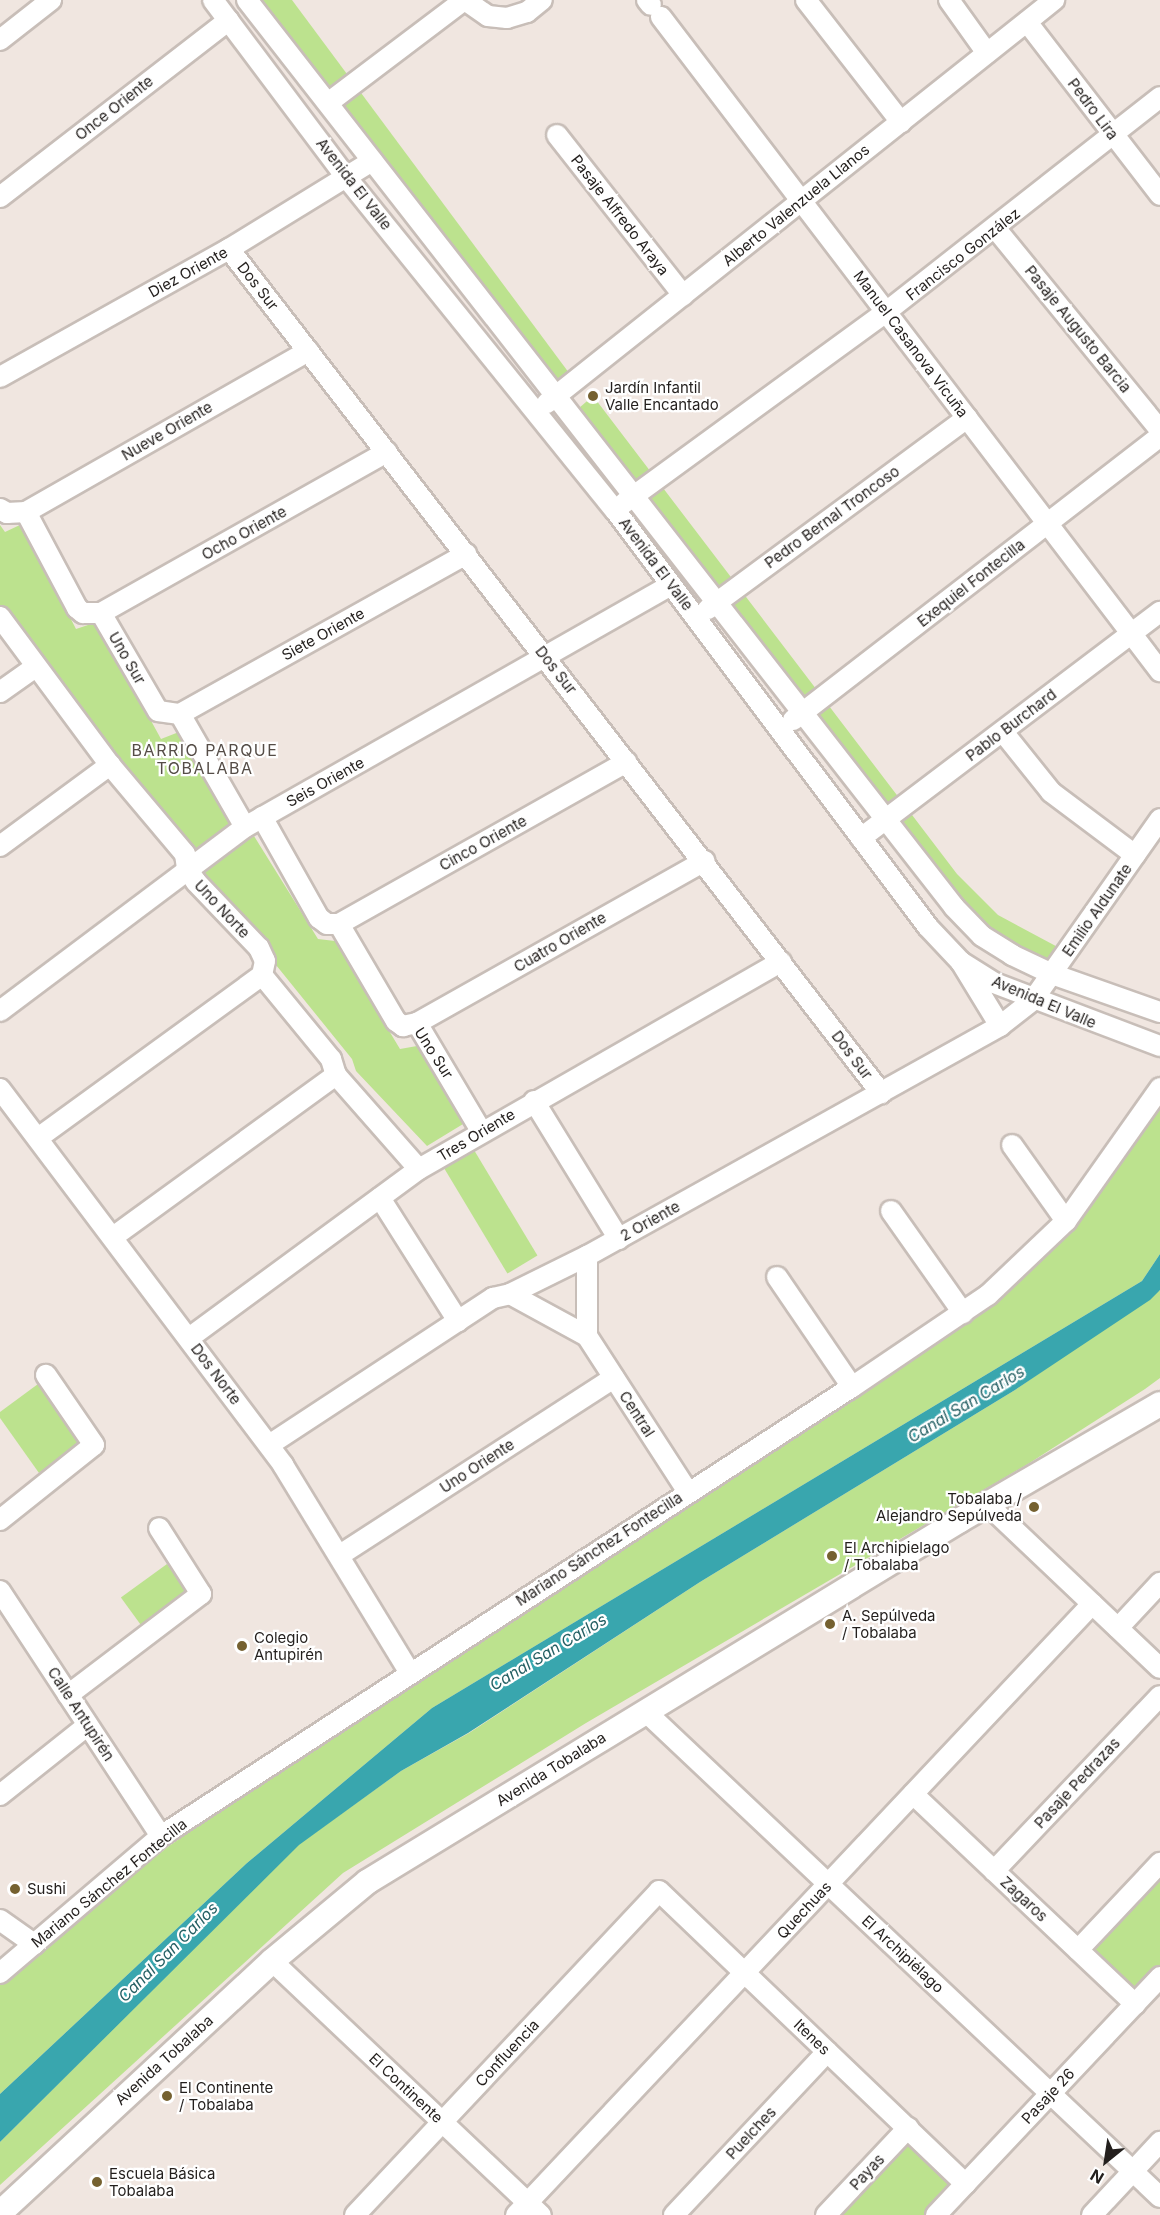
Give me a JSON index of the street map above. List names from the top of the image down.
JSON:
{
  "streets": {
    "main road": ["Avenida Tobalaba"],
    "street": [
      "Once Oriente",
      "Pedro Lira",
      "Avenida El Valle",
      "Alberto Valenzuela Llanos",
      "Pasaje Alfredo Araya",
      "Francisco González",
      "Diez Oriente",
      "Dos Sur",
      "Pasaje Augusto Barcia",
      "Manuel Casanova Vicuña",
      "Nueve Oriente",
      "Pedro Bernal Troncoso",
      "Ocho Oriente",
      "Exequiel Fontecilla",
      "Siete Oriente",
      "Uno Sur",
      "Pablo Burchard",
      "Seis Oriente",
      "Cinco Oriente",
      "Uno Norte",
      "Emilio Aldunate",
      "Cuatro Oriente",
      "Tres Oriente",
      "2 Oriente",
      "Dos Norte",
      "Central",
      "Uno Oriente",
      "Mariano Sánchez Fontecilla",
      "Calle Antupirén",
      "Pasaje Pedrazas",
      "Zagaros",
      "Quechuas",
      "El Archipiélago",
      "Itenes",
      "Confluencia",
      "El Continente",
      "Pasaje 26",
      "Puelches",
      "Payas"
    ]
  },
  "crossings": [
    ["Once Oriente", "Avenida El Valle"],
    ["Pedro Lira", "Alberto Valenzuela Llanos"],
    ["Pedro Lira", "Francisco González"],
    ["Avenida El Valle", "Alberto Valenzuela Llanos"],
    ["Avenida El Valle", "Francisco González"],
    ["Avenida El Valle", "Diez Oriente"],
    ["Avenida El Valle", "Pedro Bernal Troncoso"],
    ["Avenida El Valle", "Exequiel Fontecilla"],
    ["Avenida El Valle", "Pablo Burchard"],
    ["Avenida El Valle", "Seis Oriente"],
    ["Avenida El Valle", "Emilio Aldunate"],
    ["Avenida El Valle", "2 Oriente"],
    ["Alberto Valenzuela Llanos", "Pasaje Alfredo Araya"],
    ["Alberto Valenzuela Llanos", "Manuel Casanova Vicuña"],
    ["Francisco González", "Pasaje Augusto Barcia"],
    ["Francisco González", "Manuel Casanova Vicuña"],
    ["Diez Oriente", "Dos Sur"],
    ["Dos Sur", "Nueve Oriente"],
    ["Dos Sur", "Ocho Oriente"],
    ["Dos Sur", "Siete Oriente"],
    ["Dos Sur", "Seis Oriente"],
    ["Dos Sur", "Cinco Oriente"],
    ["Dos Sur", "Cuatro Oriente"],
    ["Dos Sur", "Tres Oriente"],
    ["Dos Sur", "2 Oriente"],
    ["Manuel Casanova Vicuña", "Pedro Bernal Troncoso"],
    ["Manuel Casanova Vicuña", "Exequiel Fontecilla"],
    ["Manuel Casanova Vicuña", "Pablo Burchard"],
    ["Ocho Oriente", "Uno Sur"],
    ["Siete Oriente", "Uno Sur"],
    ["Uno Sur", "Cinco Oriente"],
    ["Uno Sur", "Cuatro Oriente"],
    ["Uno Sur", "Tres Oriente"],
    ["Seis Oriente", "Uno Norte"],
    ["Emilio Aldunate", "2 Oriente"],
    ["Tres Oriente", "Dos Norte"],
    ["2 Oriente", "Dos Norte"],
    ["2 Oriente", "Central"],
    ["Dos Norte", "Uno Oriente"],
    ["Dos Norte", "Mariano Sánchez Fontecilla"],
    ["Central", "Uno Oriente"],
    ["Central", "Mariano Sánchez Fontecilla"],
    ["Mariano Sánchez Fontecilla", "Calle Antupirén"],
    ["Avenida Tobalaba", "El Archipiélago"],
    ["Avenida Tobalaba", "El Continente"],
    ["Pasaje Pedrazas", "Zagaros"],
    ["Zagaros", "Quechuas"],
    ["Zagaros", "Pasaje 26"],
    ["Quechuas", "El Archipiélago"],
    ["Quechuas", "Itenes"],
    ["Quechuas", "El Continente"],
    ["El Archipiélago", "Pasaje 26"],
    ["Itenes", "Confluencia"],
    ["Itenes", "Pasaje 26"],
    ["Itenes", "Puelches"],
    ["Itenes", "Payas"],
    ["Confluencia", "El Continente"]
  ],
  "districts": ["BARRIO PARQUE TOBALABA"],
  "water": ["Canal San Carlos"],
  "places": [
    "Jardín Infantil Valle Encantado",
    "Tobalaba / Alejandro Sepúlveda",
    "El Archipielago / Tobalaba",
    "A. Sepúlveda / Tobalaba",
    "Colegio Antupirén",
    "Sushi",
    "El Continente / Tobalaba",
    "Escuela Básica Tobalaba"
  ],
  "north": "bottom left"
}
